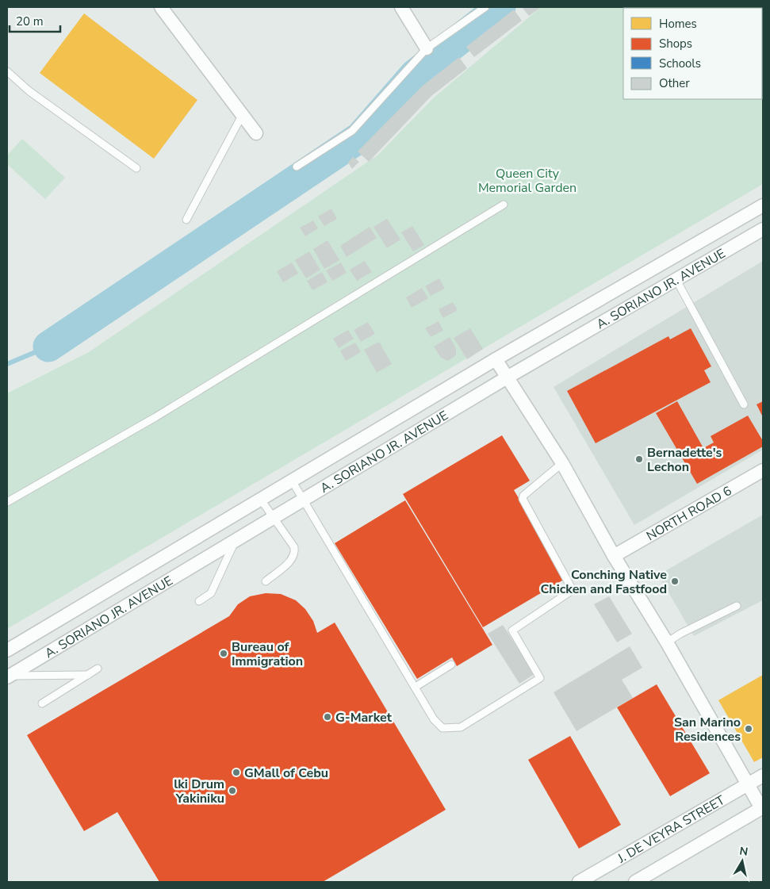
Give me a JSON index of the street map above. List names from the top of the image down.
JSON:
{
  "streets": {
    "street": ["A. SORIANO JR. AVENUE", "NORTH ROAD 6", "J. DE VEYRA STREET"]
  },
  "parks": ["Queen City Memorial Garden"],
  "places": [
    "Bernadette's Lechon",
    "Conching Native Chicken and Fastfood",
    "Bureau of Immigration",
    "G-Market",
    "San Marino Residences",
    "GMall of Cebu",
    "lki Drum Yakiniku"
  ],
  "legend": [
    "Homes",
    "Shops",
    "Schools",
    "Other"
  ],
  "scale_bar": "20 m",
  "north": "top"
}
